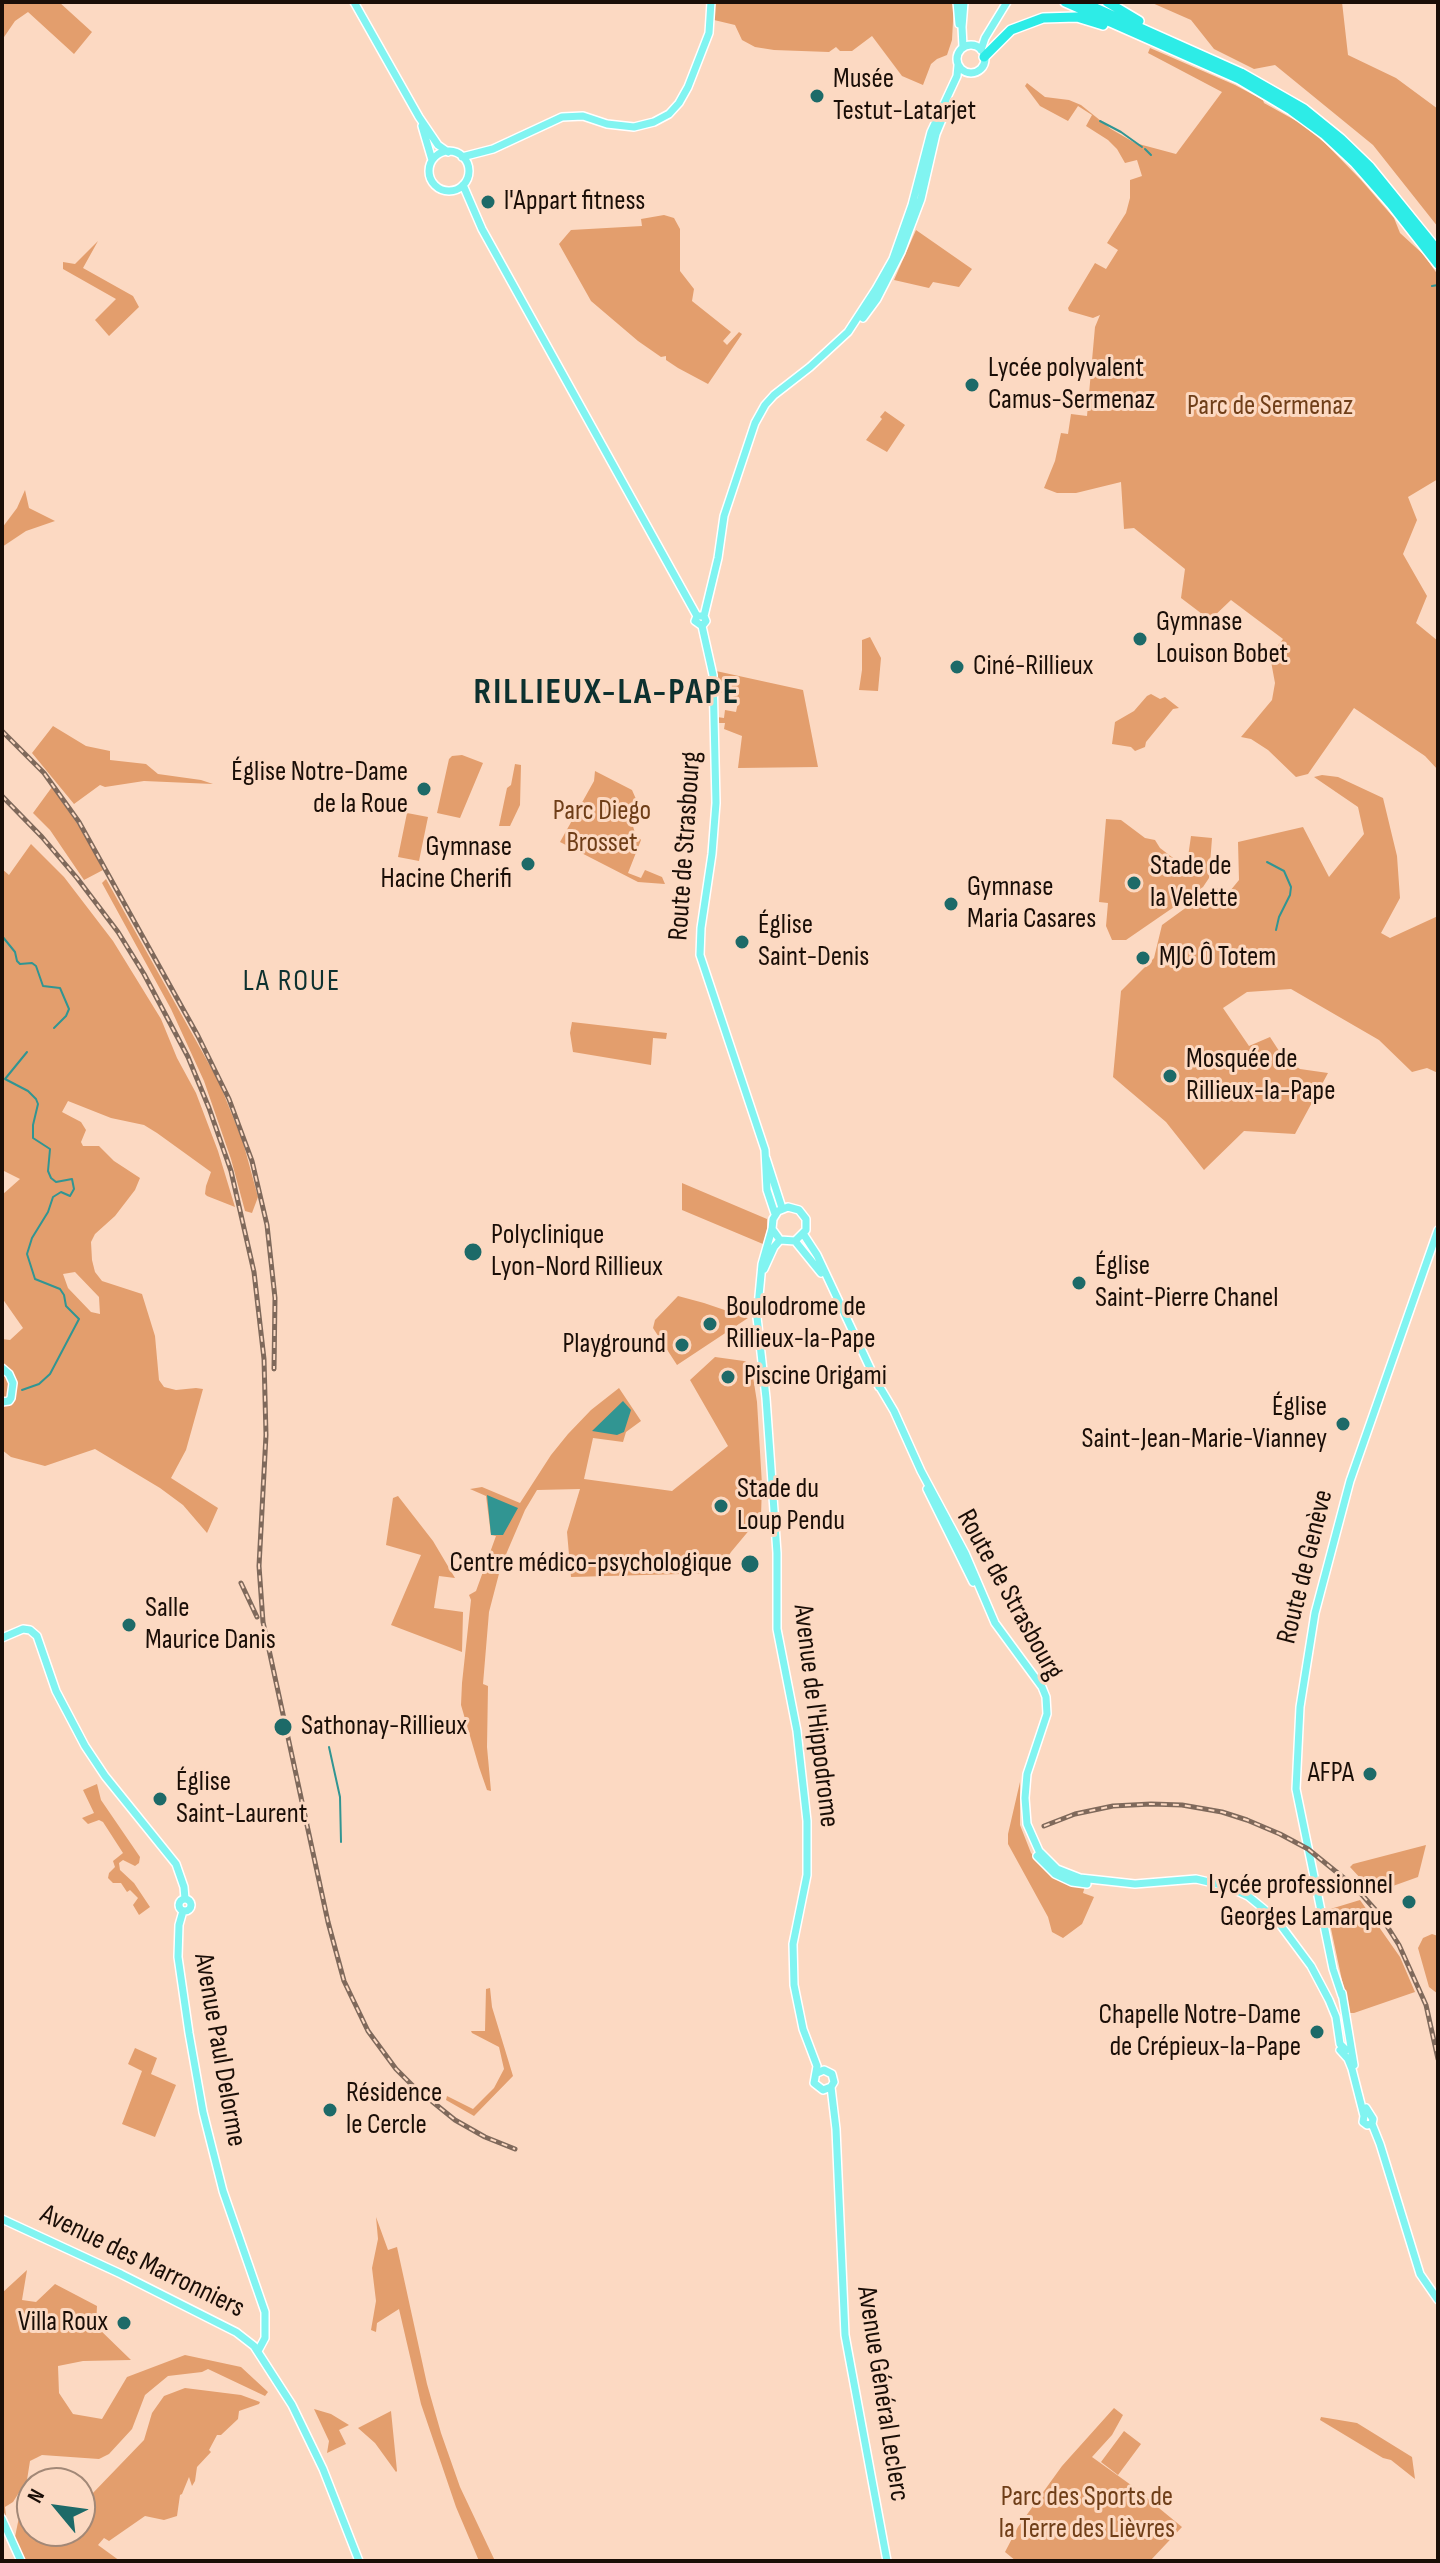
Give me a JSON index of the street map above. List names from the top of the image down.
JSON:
{
  "streets": {
    "main road": [
      "Route de Strasbourg",
      "Route de Genève",
      "Avenue de l'Hippodrome",
      "Avenue Paul Delorme",
      "Avenue des Marronniers",
      "Avenue Général Leclerc"
    ]
  },
  "crossings": [
    ["Route de Strasbourg", "Route de Genève"],
    ["Route de Strasbourg", "Avenue de l'Hippodrome"],
    ["Avenue de l'Hippodrome", "Avenue Général Leclerc"],
    ["Avenue Paul Delorme", "Avenue des Marronniers"]
  ],
  "districts": ["RILLIEUX-LA-PAPE", "LA ROUE"],
  "parks": ["Parc de Sermenaz", "Parc Diego Brosset", "Parc des Sports de la Terre des Lièvres"],
  "places": [
    "Musée Testut-Latarjet",
    "l'Appart fitness",
    "Lycée polyvalent Camus-Sermenaz",
    "Gymnase Louison Bobet",
    "Ciné-Rillieux",
    "Église Notre-Dame de la Roue",
    "Gymnase Hacine Cherifi",
    "Stade de la Velette",
    "Gymnase Maria Casares",
    "Église Saint-Denis",
    "MJC Ô Totem",
    "Mosquée de Rillieux-la-Pape",
    "Polyclinique Lyon-Nord Rillieux",
    "Église Saint-Pierre Chanel",
    "Boulodrome de Rillieux-la-Pape",
    "Playground",
    "Piscine Origami",
    "Église Saint-Jean-Marie-Vianney",
    "Stade du Loup Pendu",
    "Centre médico-psychologique",
    "Salle Maurice Danis",
    "Sathonay-Rillieux",
    "AFPA",
    "Église Saint-Laurent",
    "Lycée professionnel Georges Lamarque",
    "Chapelle Notre-Dame de Crépieux-la-Pape",
    "Résidence le Cercle",
    "Villa Roux"
  ],
  "north": "top left"
}
